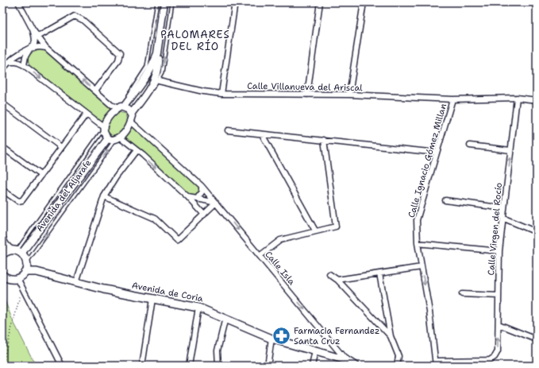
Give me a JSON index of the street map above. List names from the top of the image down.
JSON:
{
  "streets": {
    "main road": ["Avenida de Coria"],
    "street": [
      "Calle Villanueva del Ariscal",
      "Calle Ignacio Gómez Millan",
      "Avenida del Aljarafe",
      "Calle Virgen del Rocío",
      "Calle Isla"
    ]
  },
  "crossings": [
    ["Calle Villanueva del Ariscal", "Calle Ignacio Gómez Millan"],
    ["Calle Villanueva del Ariscal", "Avenida del Aljarafe"],
    ["Calle Ignacio Gómez Millan", "Calle Virgen del Rocío"],
    ["Avenida del Aljarafe", "Calle Isla"],
    ["Calle Isla", "Avenida de Coria"]
  ],
  "one_way": ["Calle Isla"],
  "districts": ["PALOMARES DEL RÍO"],
  "places": {
    "pharmacy": ["Farmacia Fernandez Santa Cruz"]
  }
}
